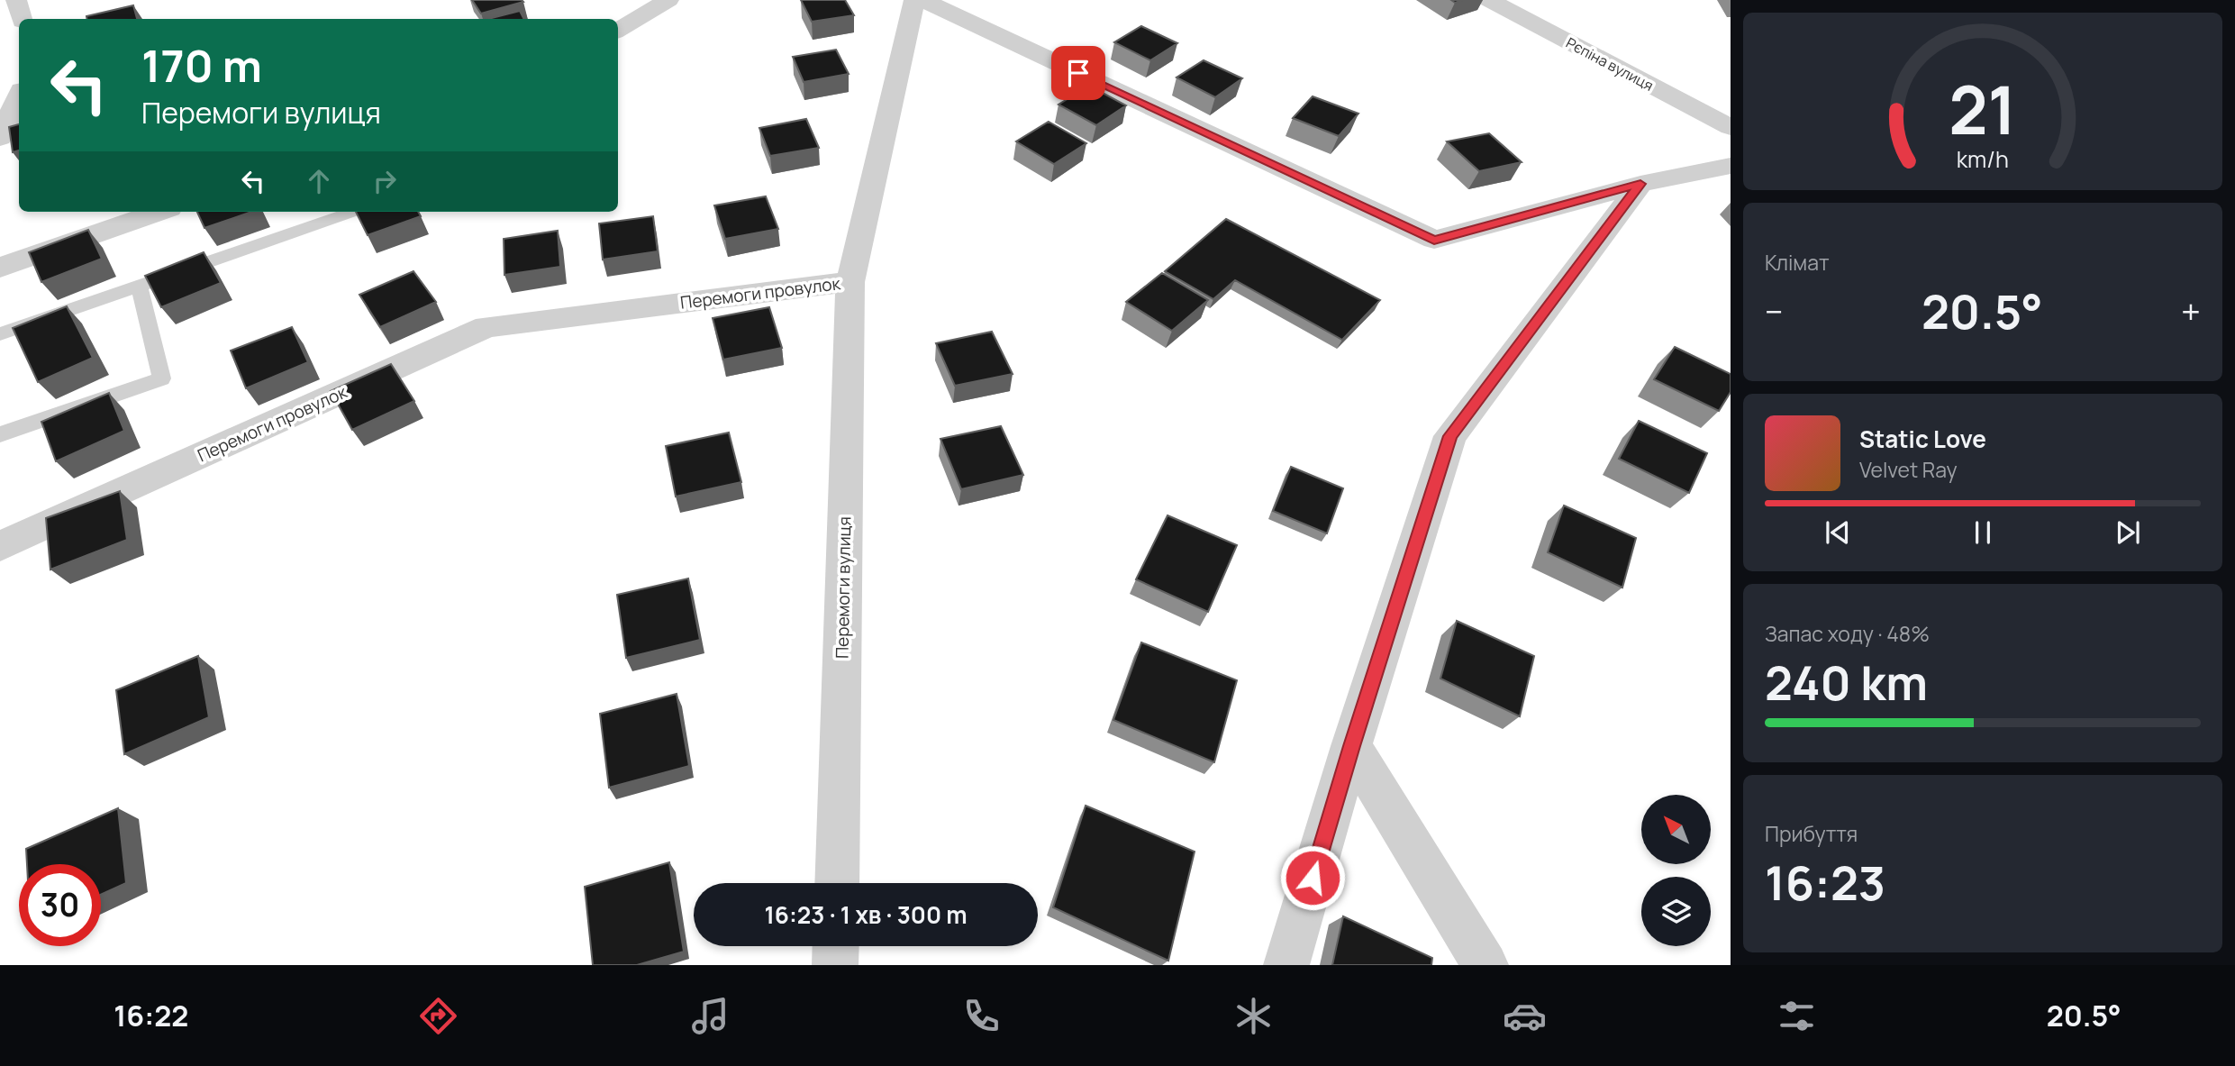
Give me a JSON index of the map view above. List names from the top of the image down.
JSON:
{
  "streets": {
    "street": ["Рєпіна вулиця", "Перемоги провулок", "Перемоги вулиця"]
  },
  "crossings": [
    ["Перемоги провулок", "Перемоги вулиця"]
  ],
  "north": "top left",
  "page": {
    "turn": ["170 m", "Перемоги вулиця"],
    "tile": [
      "Клімат",
      ["Запас ходу · 48%", "240 km"],
      ["Прибуття", "16:23"]
    ],
    "heat": ["−", "20.5°", "+"],
    "song": ["Static Love", "Velvet Ray"],
    "limit": "30",
    "trip": "16:23 · 1 хв · 300 m",
    "tabs": ["16:22", "20.5°"],
    "gauge": ["21", "km/h"]
  }
}
